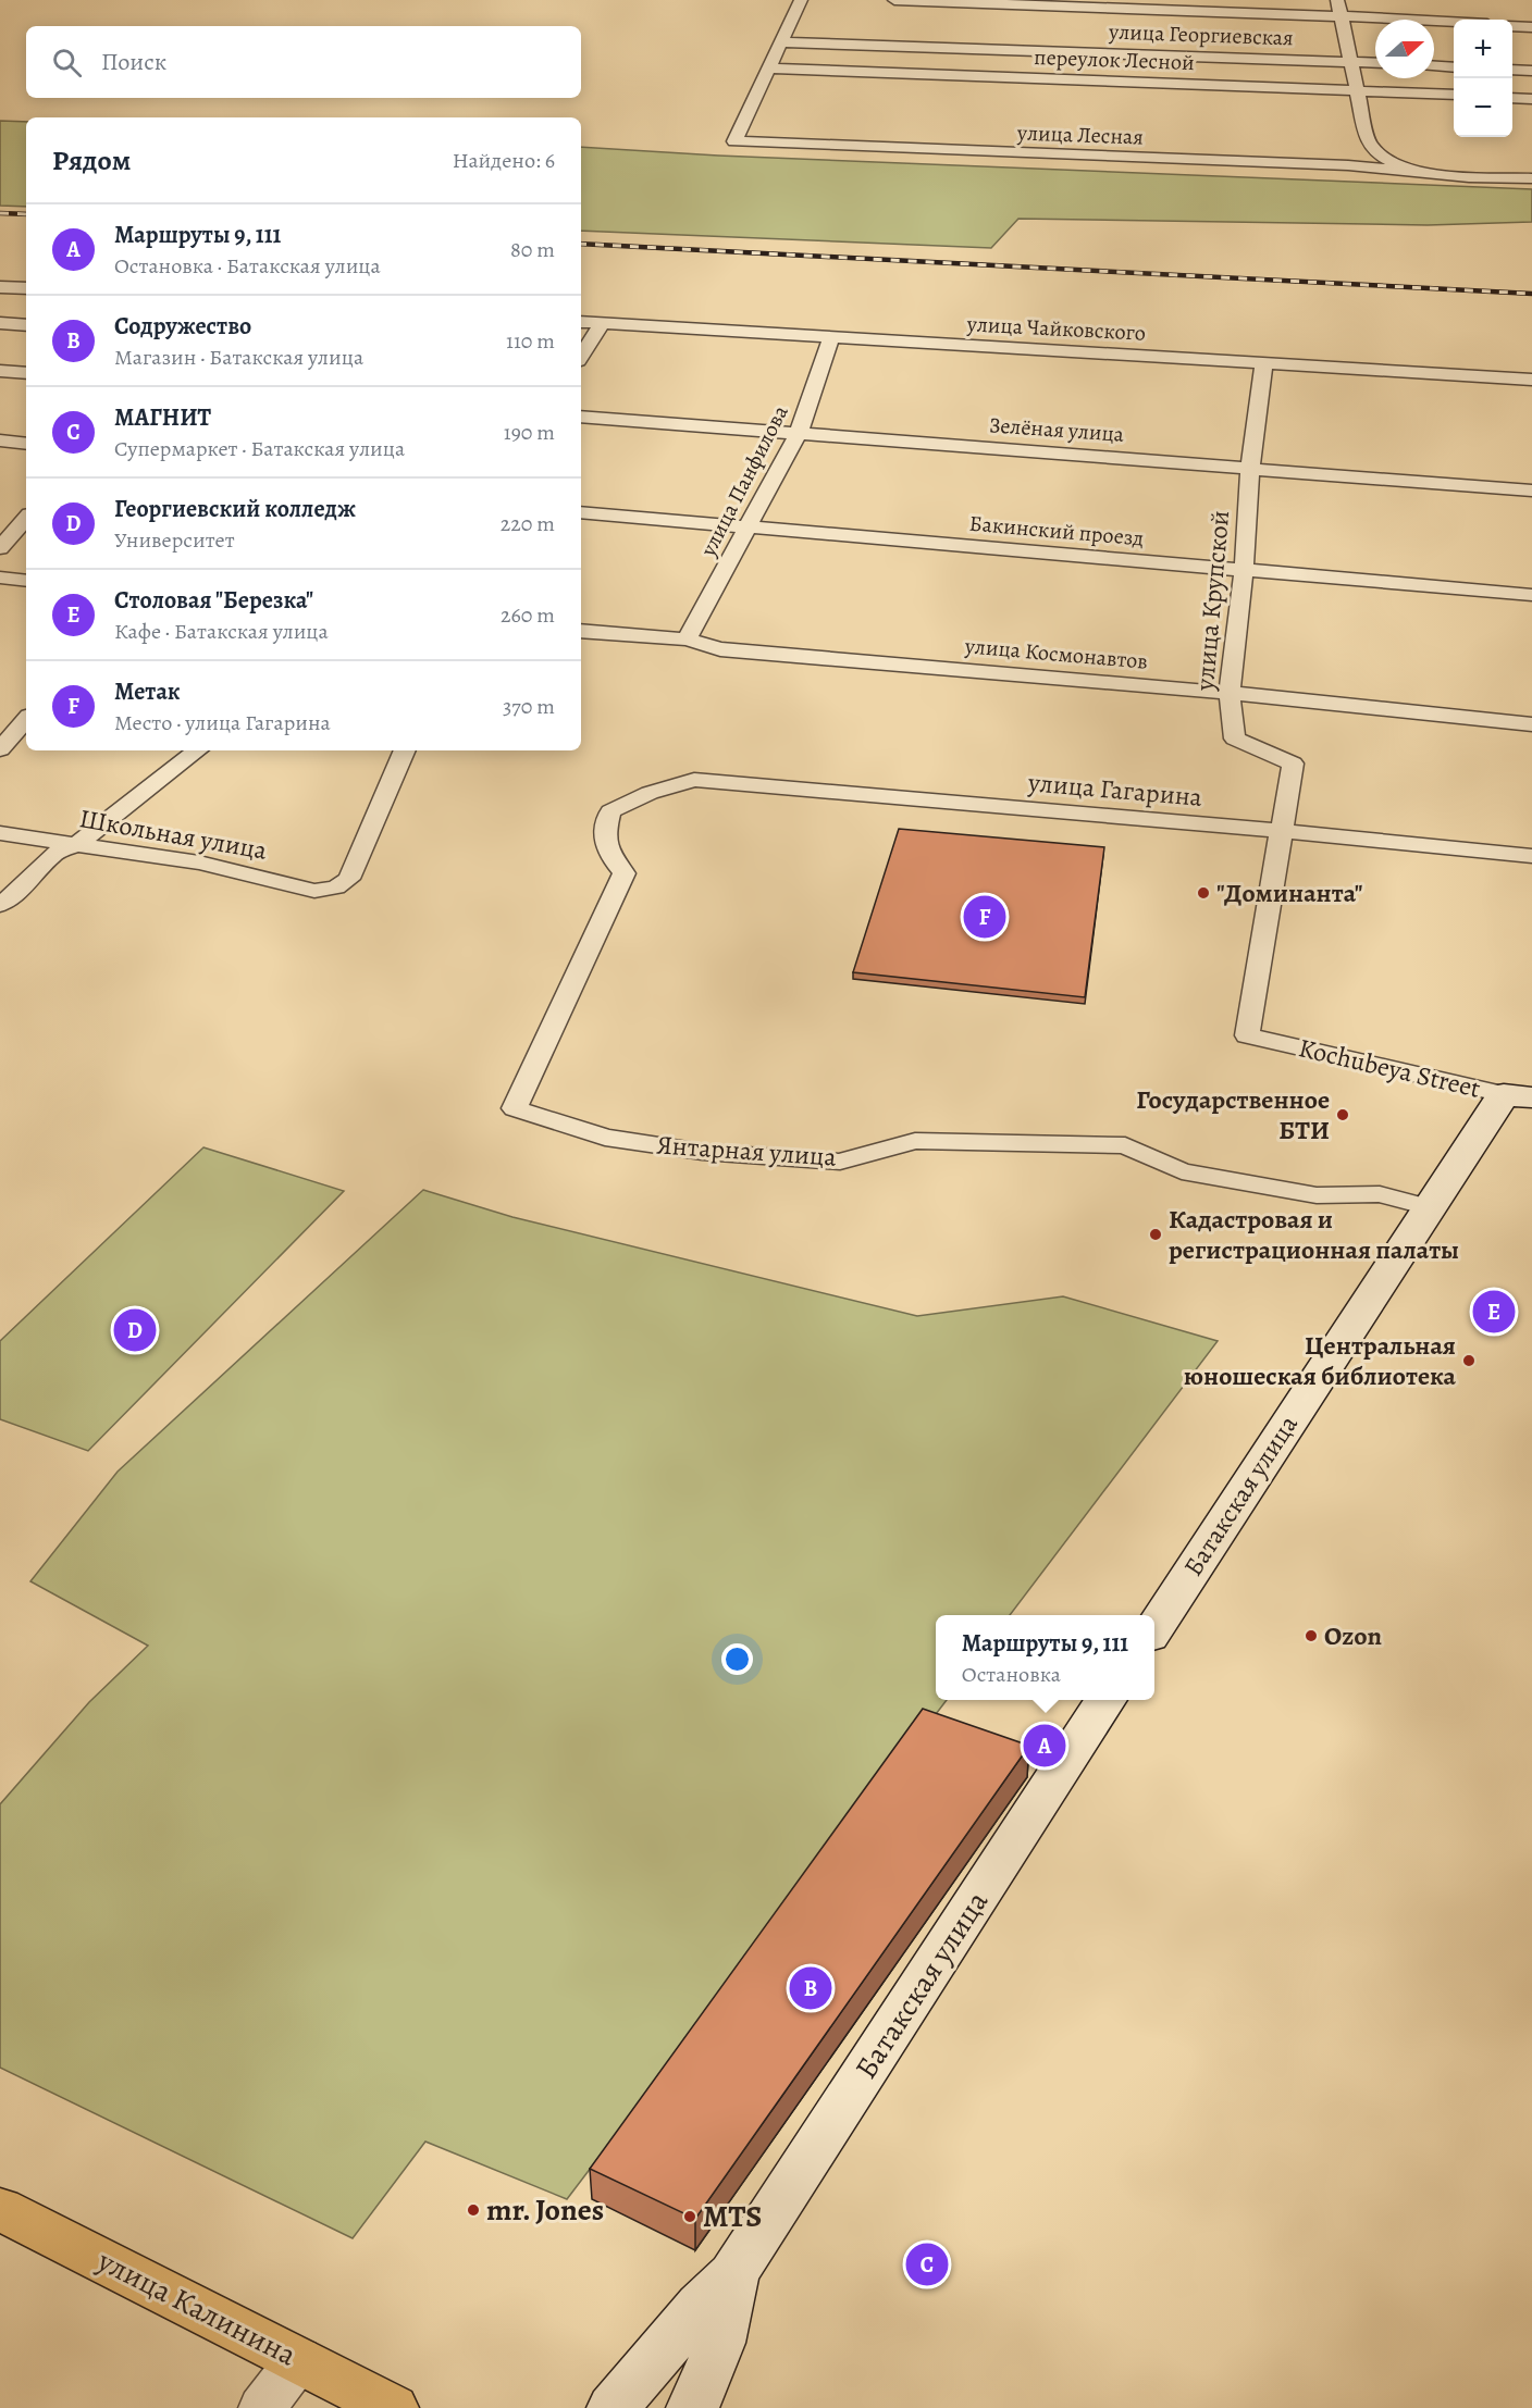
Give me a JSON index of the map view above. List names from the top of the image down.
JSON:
{
  "streets": {
    "main road": ["Батакская улица", "улица Калинина"],
    "street": [
      "улица Георгиевская",
      "переулок Лесной",
      "улица Лесная",
      "улица Чайковского",
      "Зелёная улица",
      "улица Панфилова",
      "Бакинский проезд",
      "улица Крупской",
      "улица Космонавтов",
      "улица Гагарина",
      "Школьная улица",
      "Kochubeya Street",
      "Янтарная улица"
    ]
  },
  "crossings": [
    ["переулок Лесной", "улица Лесная"],
    ["улица Чайковского", "улица Панфилова"],
    ["улица Чайковского", "улица Крупской"],
    ["Зелёная улица", "улица Панфилова"],
    ["Зелёная улица", "улица Крупской"],
    ["улица Панфилова", "Бакинский проезд"],
    ["улица Панфилова", "улица Космонавтов"],
    ["Бакинский проезд", "улица Крупской"],
    ["улица Крупской", "улица Космонавтов"],
    ["улица Крупской", "улица Гагарина"],
    ["улица Крупской", "Kochubeya Street"],
    ["улица Гагарина", "Янтарная улица"],
    ["Kochubeya Street", "Батакская улица"],
    ["Янтарная улица", "Батакская улица"]
  ],
  "places": [
    "\"Доминанта\"",
    "Государственное БТИ",
    "Кадастровая и регистрационная палаты",
    "Центральная юношеская библиотека",
    "Ozon",
    "mr. Jones",
    "MTS"
  ],
  "north": "right",
  "page": {
    "map_buttons": ["+", "−"],
    "search": "Поиск",
    "heading": ["Рядом", "Найдено: 6"],
    "list": [
      {
        "mark": "A",
        "name": "Маршруты 9, 111",
        "note": "Остановка · Батакская улица",
        "value": "80 m"
      },
      {
        "mark": "B",
        "name": "Содружество",
        "note": "Магазин · Батакская улица",
        "value": "110 m"
      },
      {
        "mark": "C",
        "name": "МАГНИТ",
        "note": "Супермаркет · Батакская улица",
        "value": "190 m"
      },
      {
        "mark": "D",
        "name": "Георгиевский колледж",
        "note": "Университет",
        "value": "220 m"
      },
      {
        "mark": "E",
        "name": "Столовая \"Березка\"",
        "note": "Кафе · Батакская улица",
        "value": "260 m"
      },
      {
        "mark": "F",
        "name": "Метак",
        "note": "Место · улица Гагарина",
        "value": "370 m"
      }
    ],
    "pins": [
      "F",
      "E",
      "D",
      "A",
      "B",
      "C"
    ],
    "popup": ["Маршруты 9, 111", "Остановка"]
  }
}
